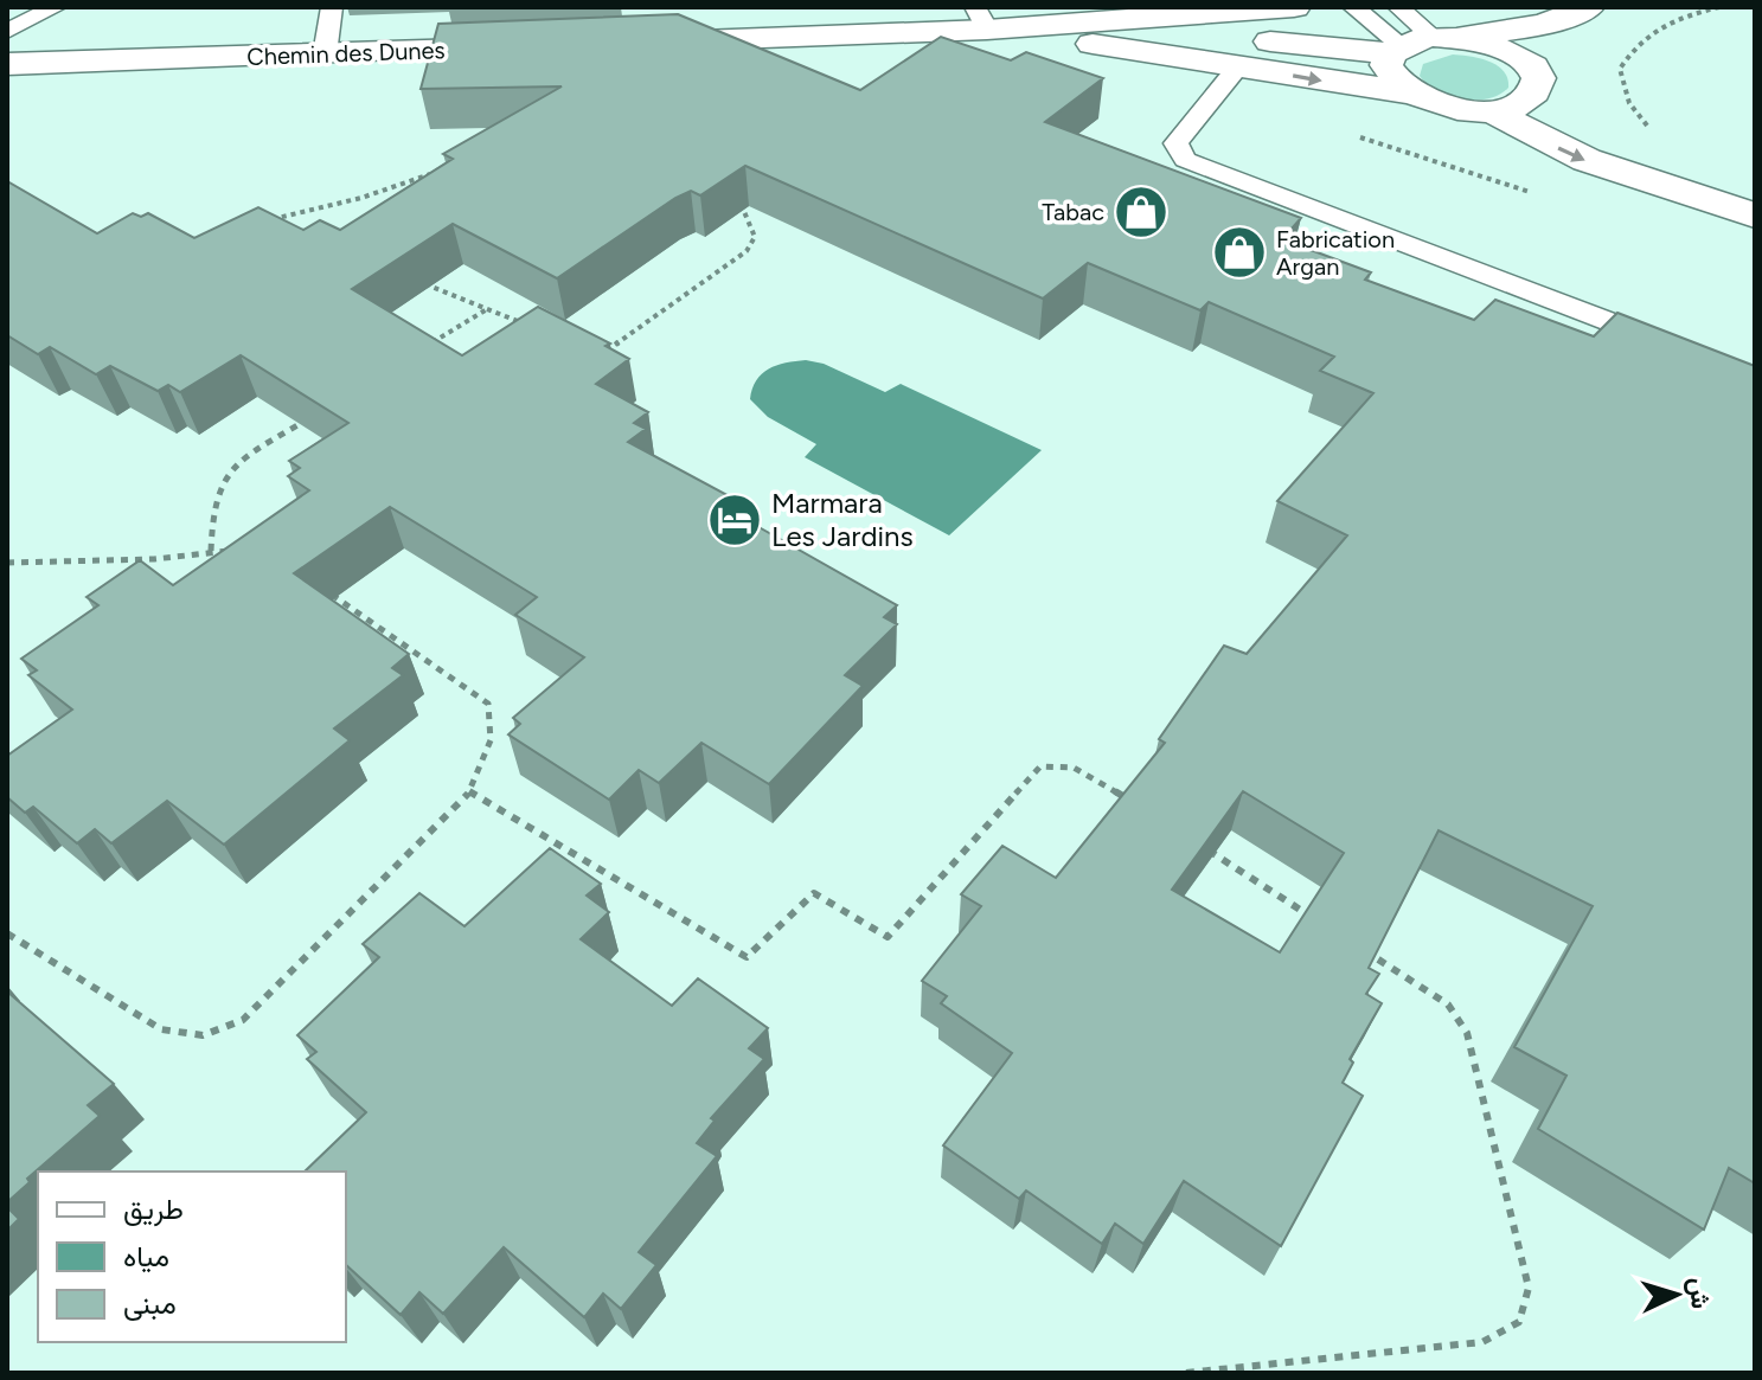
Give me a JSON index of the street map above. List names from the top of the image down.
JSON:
{
  "streets": {
    "street": ["Chemin des Dunes"]
  },
  "places": {
    "shop": ["Tabac", "Fabrication Argan"],
    "hotel": ["Marmara Les Jardins"]
  },
  "legend": ["طريق", "مياه", "مبنى"],
  "north": "right"
}
